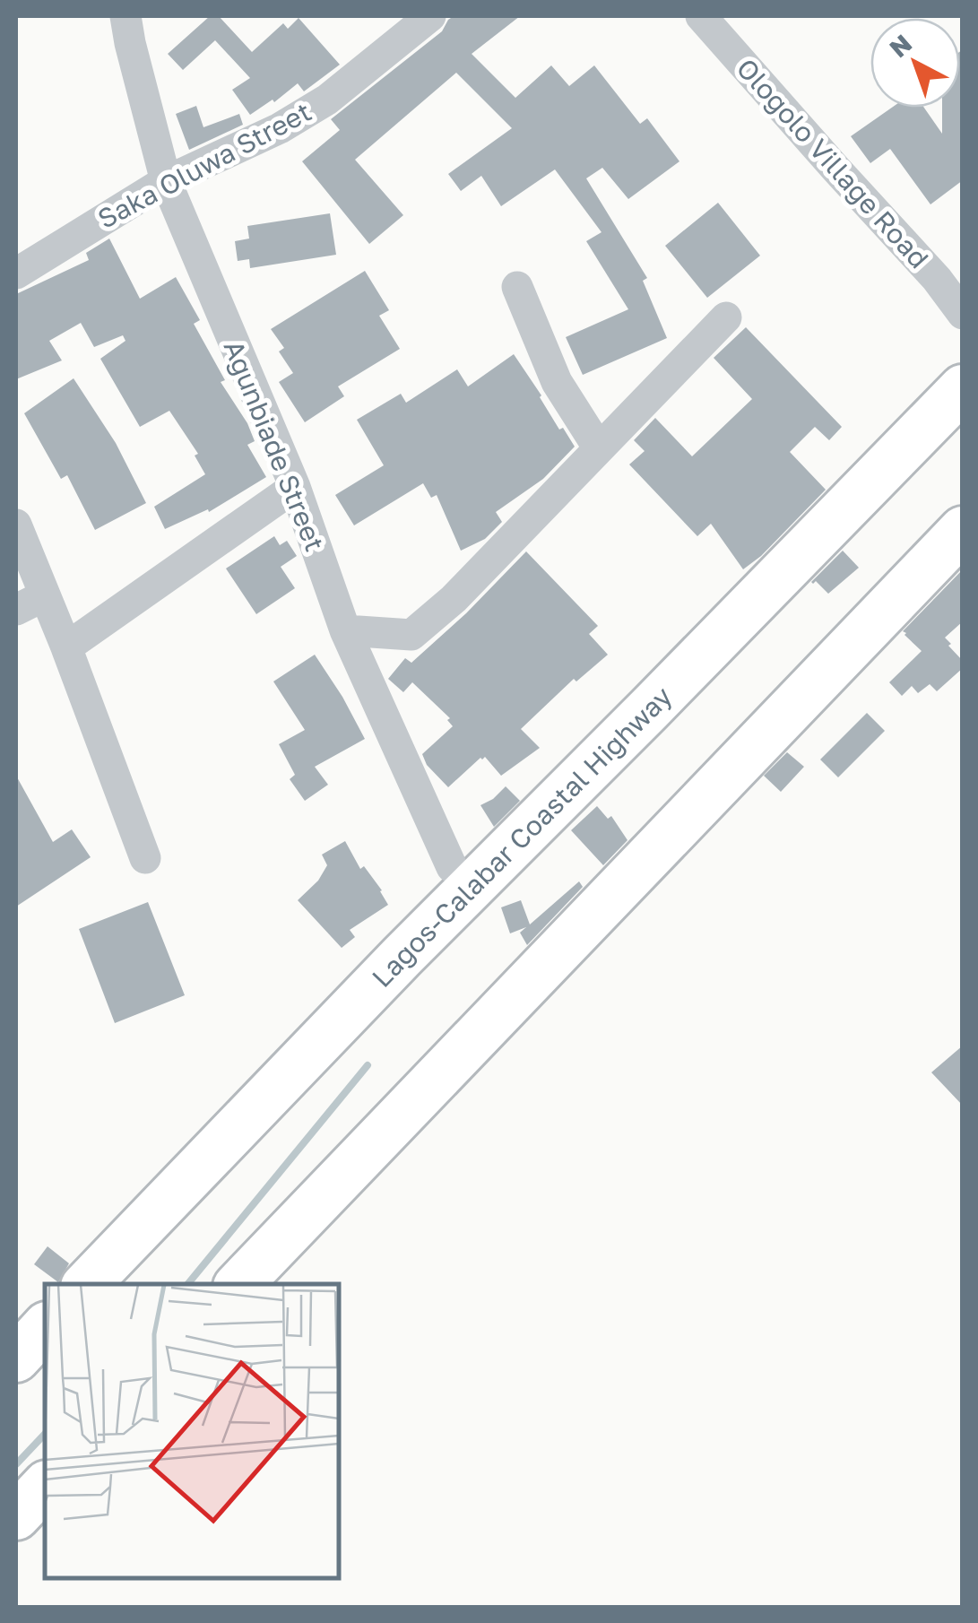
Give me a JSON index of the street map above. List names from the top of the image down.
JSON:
{
  "streets": {
    "highway": ["Lagos-Calabar Coastal Highway"],
    "street": ["Ologolo Village Road", "Saka Oluwa Street", "Agunbiade Street"]
  },
  "crossings": [
    ["Saka Oluwa Street", "Agunbiade Street"]
  ],
  "north": "top left"
}
